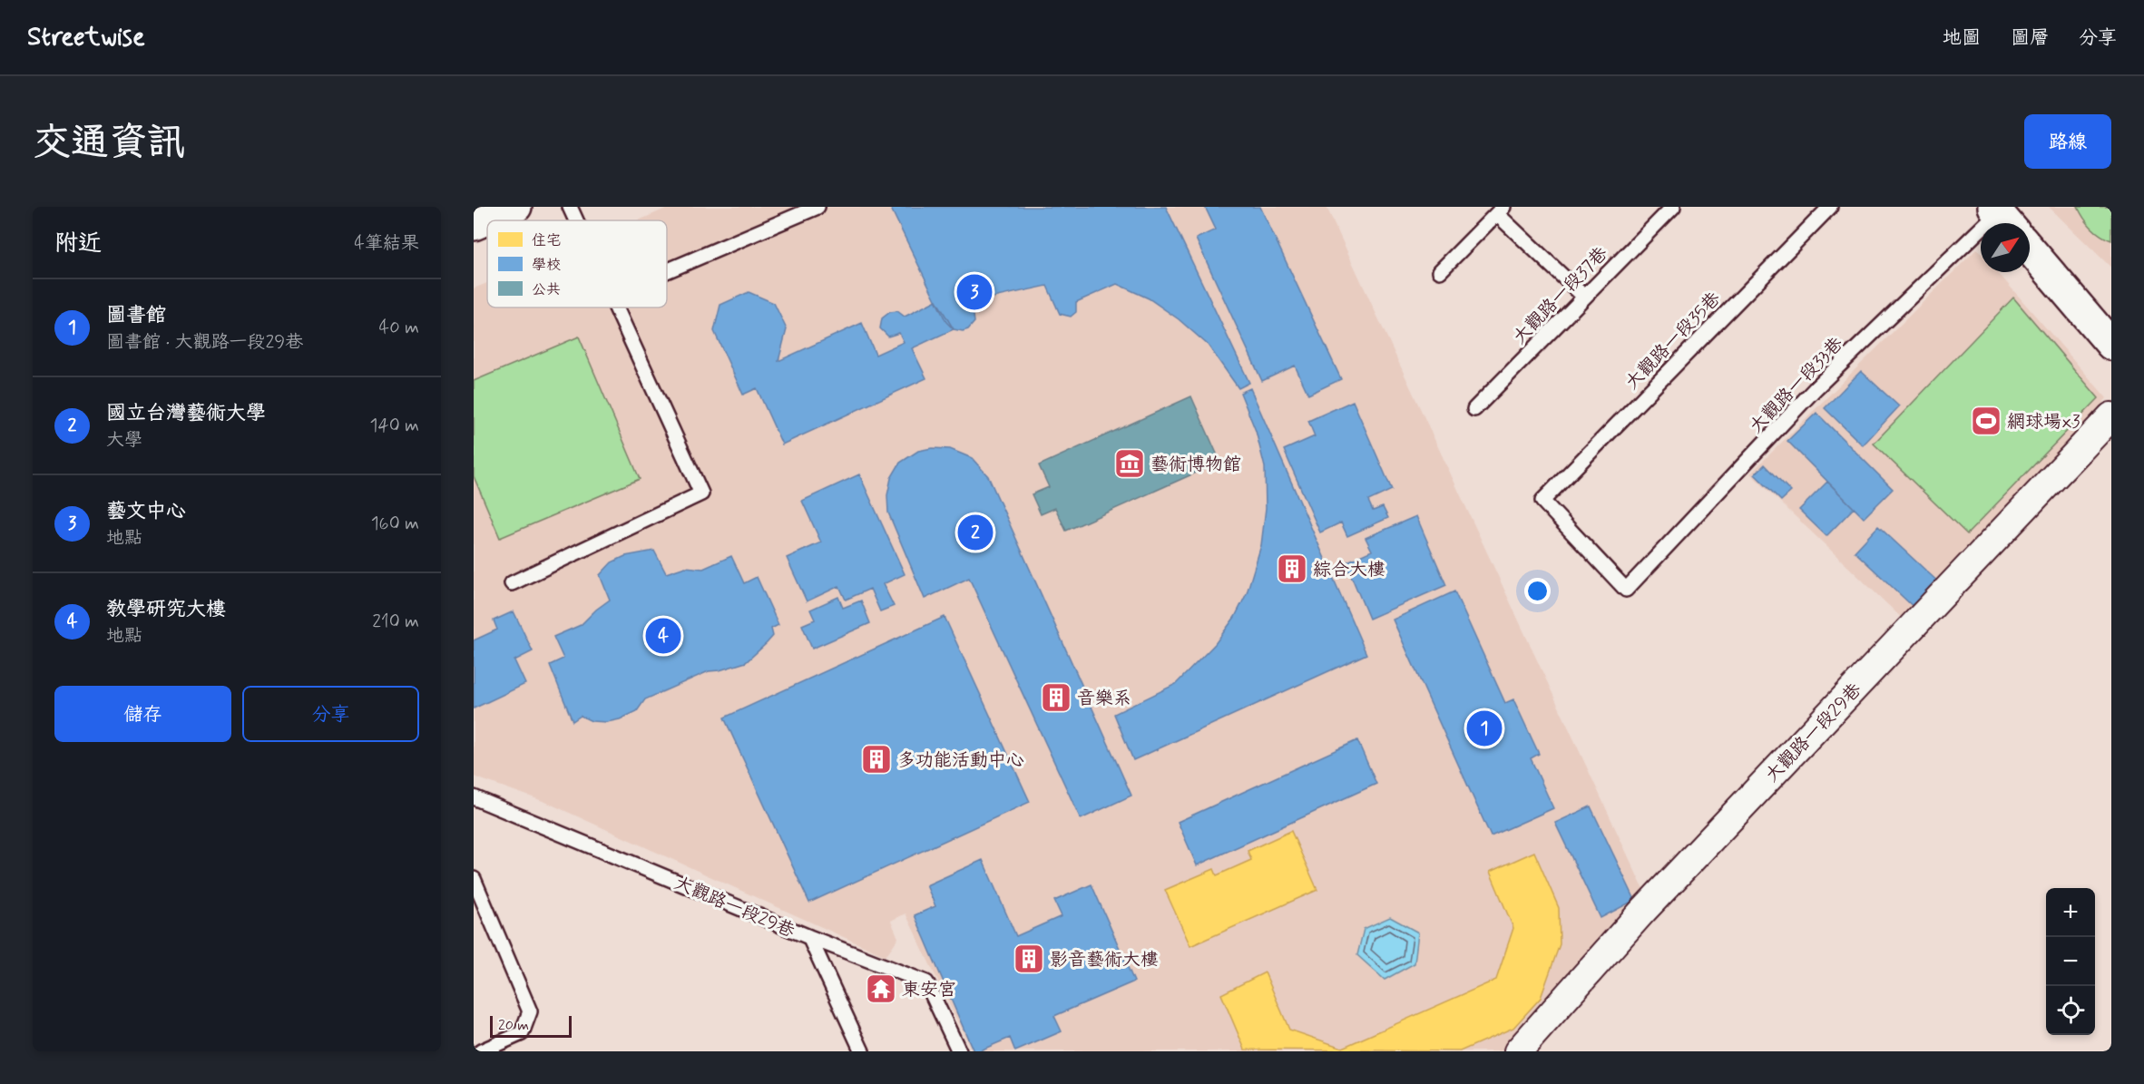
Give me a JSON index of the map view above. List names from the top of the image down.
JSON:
{
  "streets": {
    "street": ["大觀路一段29巷"],
    "lane": ["大觀路一段37巷", "大觀路一段35巷", "大觀路一段33巷"]
  },
  "crossings": [
    ["大觀路一段35巷", "大觀路一段33巷"]
  ],
  "places": {
    "sports": ["網球場x3"],
    "museum": ["藝術博物館"],
    "building": [
      "綜合大樓",
      "音樂系",
      "多功能活動中心",
      "影音藝術大樓"
    ],
    "temple": ["東安宮"]
  },
  "legend": ["住宅", "學校", "公共"],
  "scale_bar": "20 m",
  "north": "top right",
  "page": {
    "header": "Streetwise",
    "nav": ["地圖", "圖層", "分享"],
    "buttons": [
      "路線",
      ["儲存", "分享"]
    ],
    "title": "交通資訊",
    "heading": ["附近", "4筆結果"],
    "pins": [
      "3",
      "2",
      "4",
      "1"
    ],
    "list": [
      {
        "mark": "1",
        "name": "圖書館",
        "note": "圖書館 · 大觀路一段29巷",
        "value": "40 m"
      },
      {
        "mark": "2",
        "name": "國立台灣藝術大學",
        "note": "大學",
        "value": "140 m"
      },
      {
        "mark": "3",
        "name": "藝文中心",
        "note": "地點",
        "value": "160 m"
      },
      {
        "mark": "4",
        "name": "教學研究大樓",
        "note": "地點",
        "value": "210 m"
      }
    ],
    "map_buttons": ["+", "−"],
    "scale": "20 m"
  }
}
